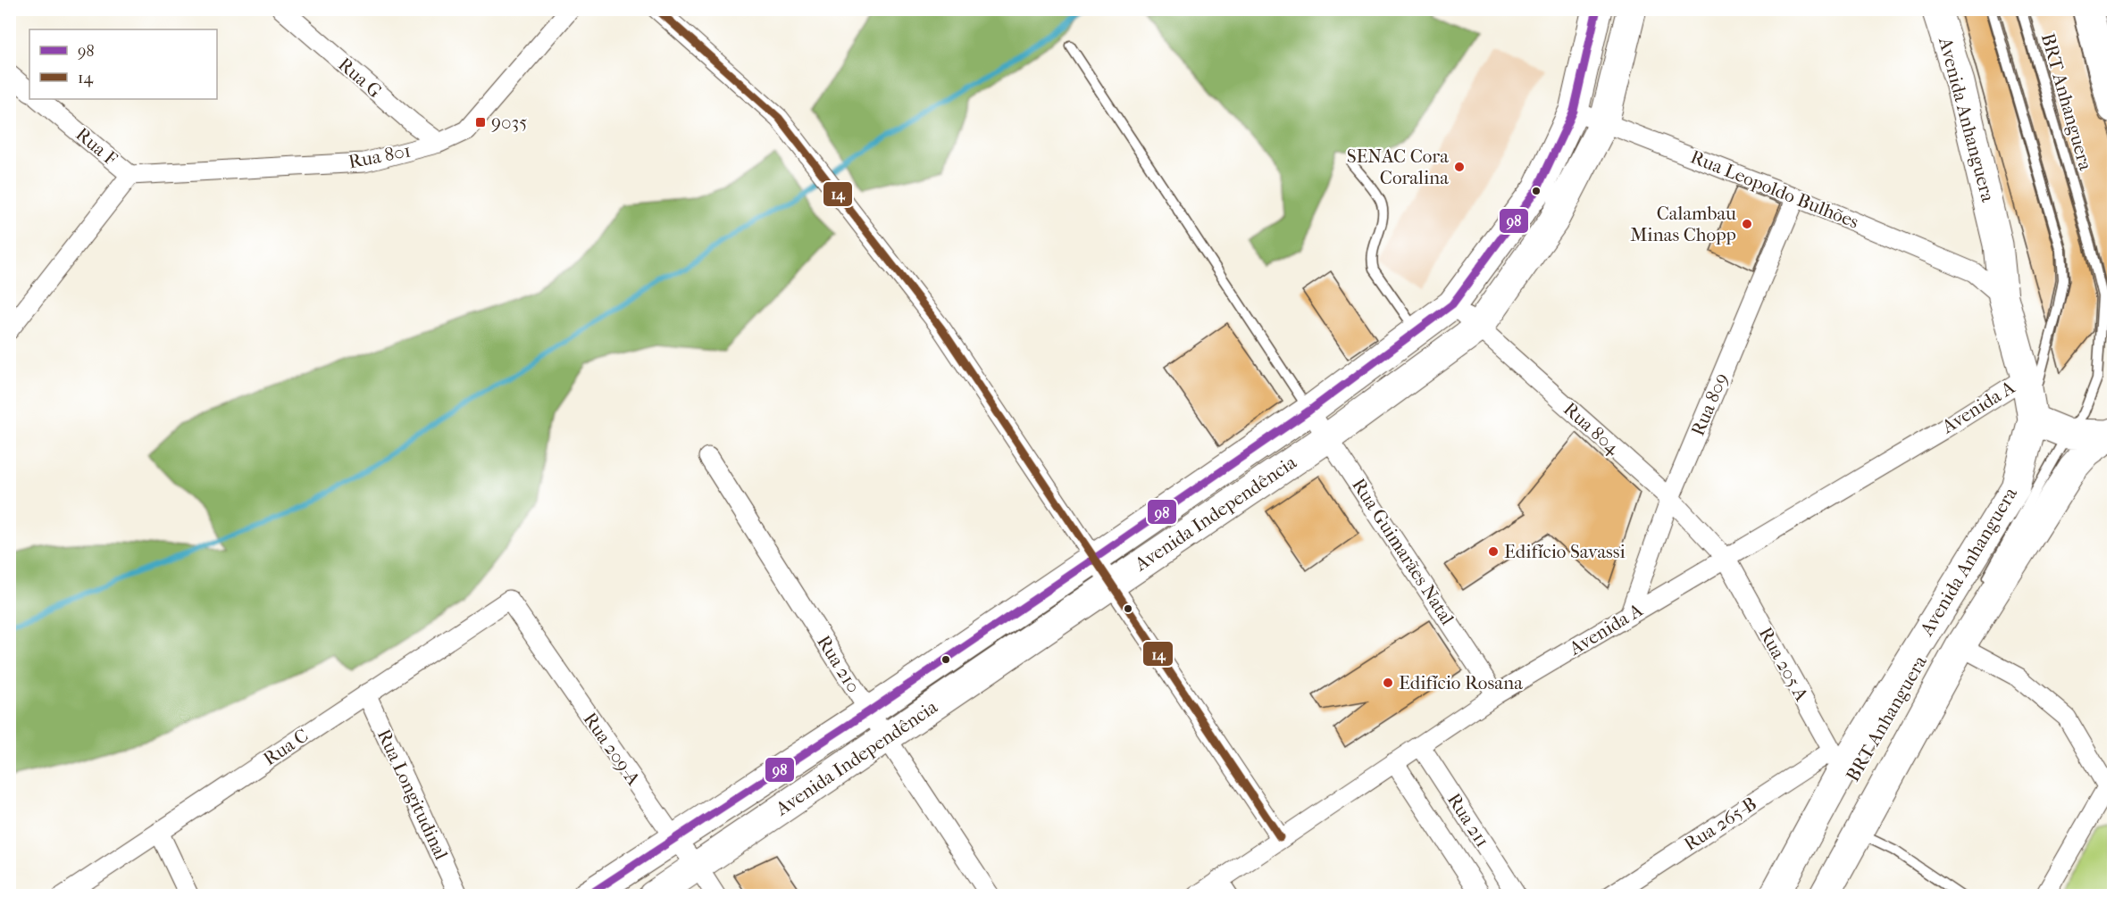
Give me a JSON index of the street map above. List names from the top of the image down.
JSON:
{
  "streets": {
    "main road": ["Avenida Anhanguera", "Avenida Independência"],
    "street": [
      "Rua G",
      "Rua F",
      "Rua 801",
      "Rua Leopoldo Bulhões",
      "Rua 809",
      "Avenida A",
      "Rua 804",
      "Rua Guimarães Natal",
      "Rua 210",
      "Rua 205 A",
      "Rua C",
      "Rua 209-A",
      "Rua Longitudinal",
      "Rua 211",
      "Rua 265-B"
    ],
    "lane": ["BRT Anhanguera"]
  },
  "crossings": [
    ["Rua G", "Rua 801"],
    ["BRT Anhanguera", "Avenida Anhanguera"],
    ["Avenida Anhanguera", "Rua Leopoldo Bulhões"],
    ["Avenida Anhanguera", "Avenida A"],
    ["Avenida Anhanguera", "Rua 205 A"],
    ["Avenida Anhanguera", "Rua 265-B"],
    ["Rua F", "Rua 801"],
    ["Rua Leopoldo Bulhões", "Rua 809"],
    ["Rua Leopoldo Bulhões", "Avenida Independência"],
    ["Rua 809", "Avenida A"],
    ["Rua 809", "Rua 804"],
    ["Avenida A", "Rua 804"],
    ["Avenida A", "Rua Guimarães Natal"],
    ["Avenida A", "Rua 205 A"],
    ["Avenida A", "Rua 211"],
    ["Rua 804", "Avenida Independência"],
    ["Rua 804", "Rua 205 A"],
    ["Avenida Independência", "Rua Guimarães Natal"],
    ["Avenida Independência", "Rua 210"],
    ["Avenida Independência", "Rua 209-A"],
    ["Rua 205 A", "Rua 265-B"],
    ["Rua C", "Rua 209-A"],
    ["Rua C", "Rua Longitudinal"]
  ],
  "places": {
    "transit": ["9035"],
    "other": [
      "SENAC Cora Coralina",
      "Calambau Minas Chopp",
      "Edifício Savassi",
      "Edifício Rosana"
    ]
  },
  "lines": ["transit line 98", "transit line 14"],
  "legend": ["98", "14"]
}
